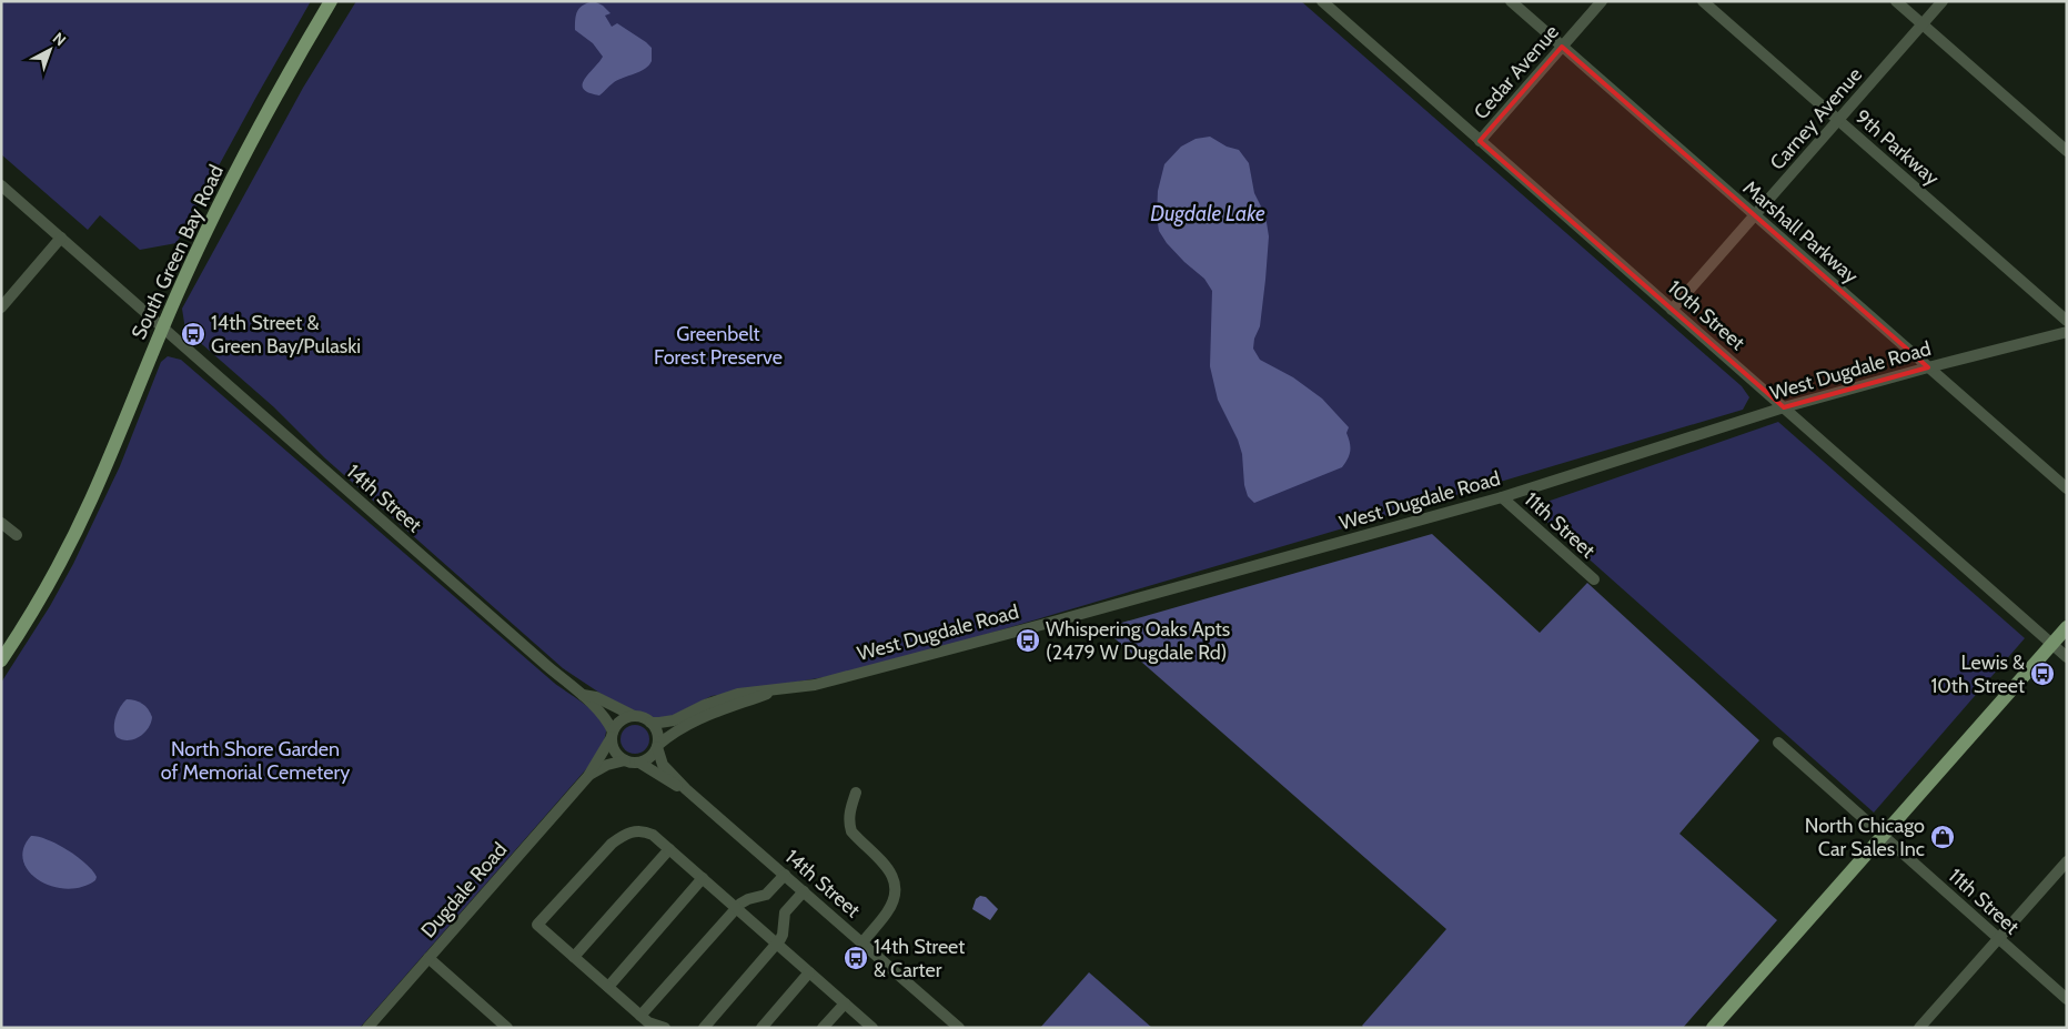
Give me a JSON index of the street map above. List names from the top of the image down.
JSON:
{
  "streets": {
    "main road": ["South Green Bay Road"],
    "street": [
      "Cedar Avenue",
      "Carney Avenue",
      "9th Parkway",
      "Marshall Parkway",
      "10th Street",
      "West Dugdale Road",
      "14th Street",
      "11th Street",
      "Dugdale Road"
    ]
  },
  "crossings": [
    ["Cedar Avenue", "Marshall Parkway"],
    ["Cedar Avenue", "10th Street"],
    ["Carney Avenue", "9th Parkway"],
    ["Carney Avenue", "Marshall Parkway"],
    ["Carney Avenue", "10th Street"],
    ["Marshall Parkway", "West Dugdale Road"],
    ["South Green Bay Road", "14th Street"],
    ["10th Street", "West Dugdale Road"],
    ["West Dugdale Road", "11th Street"]
  ],
  "water": ["Dugdale Lake"],
  "parks": ["Greenbelt Forest Preserve", "North Shore Garden of Memorial Cemetery"],
  "places": {
    "bus stop": [
      "14th Street & Green Bay/Pulaski",
      "Whispering Oaks Apts (2479 W Dugdale Rd)",
      "Lewis & 10th Street",
      "14th Street & Carter"
    ],
    "shop": ["North Chicago Car Sales Inc"]
  },
  "north": "top right"
}
